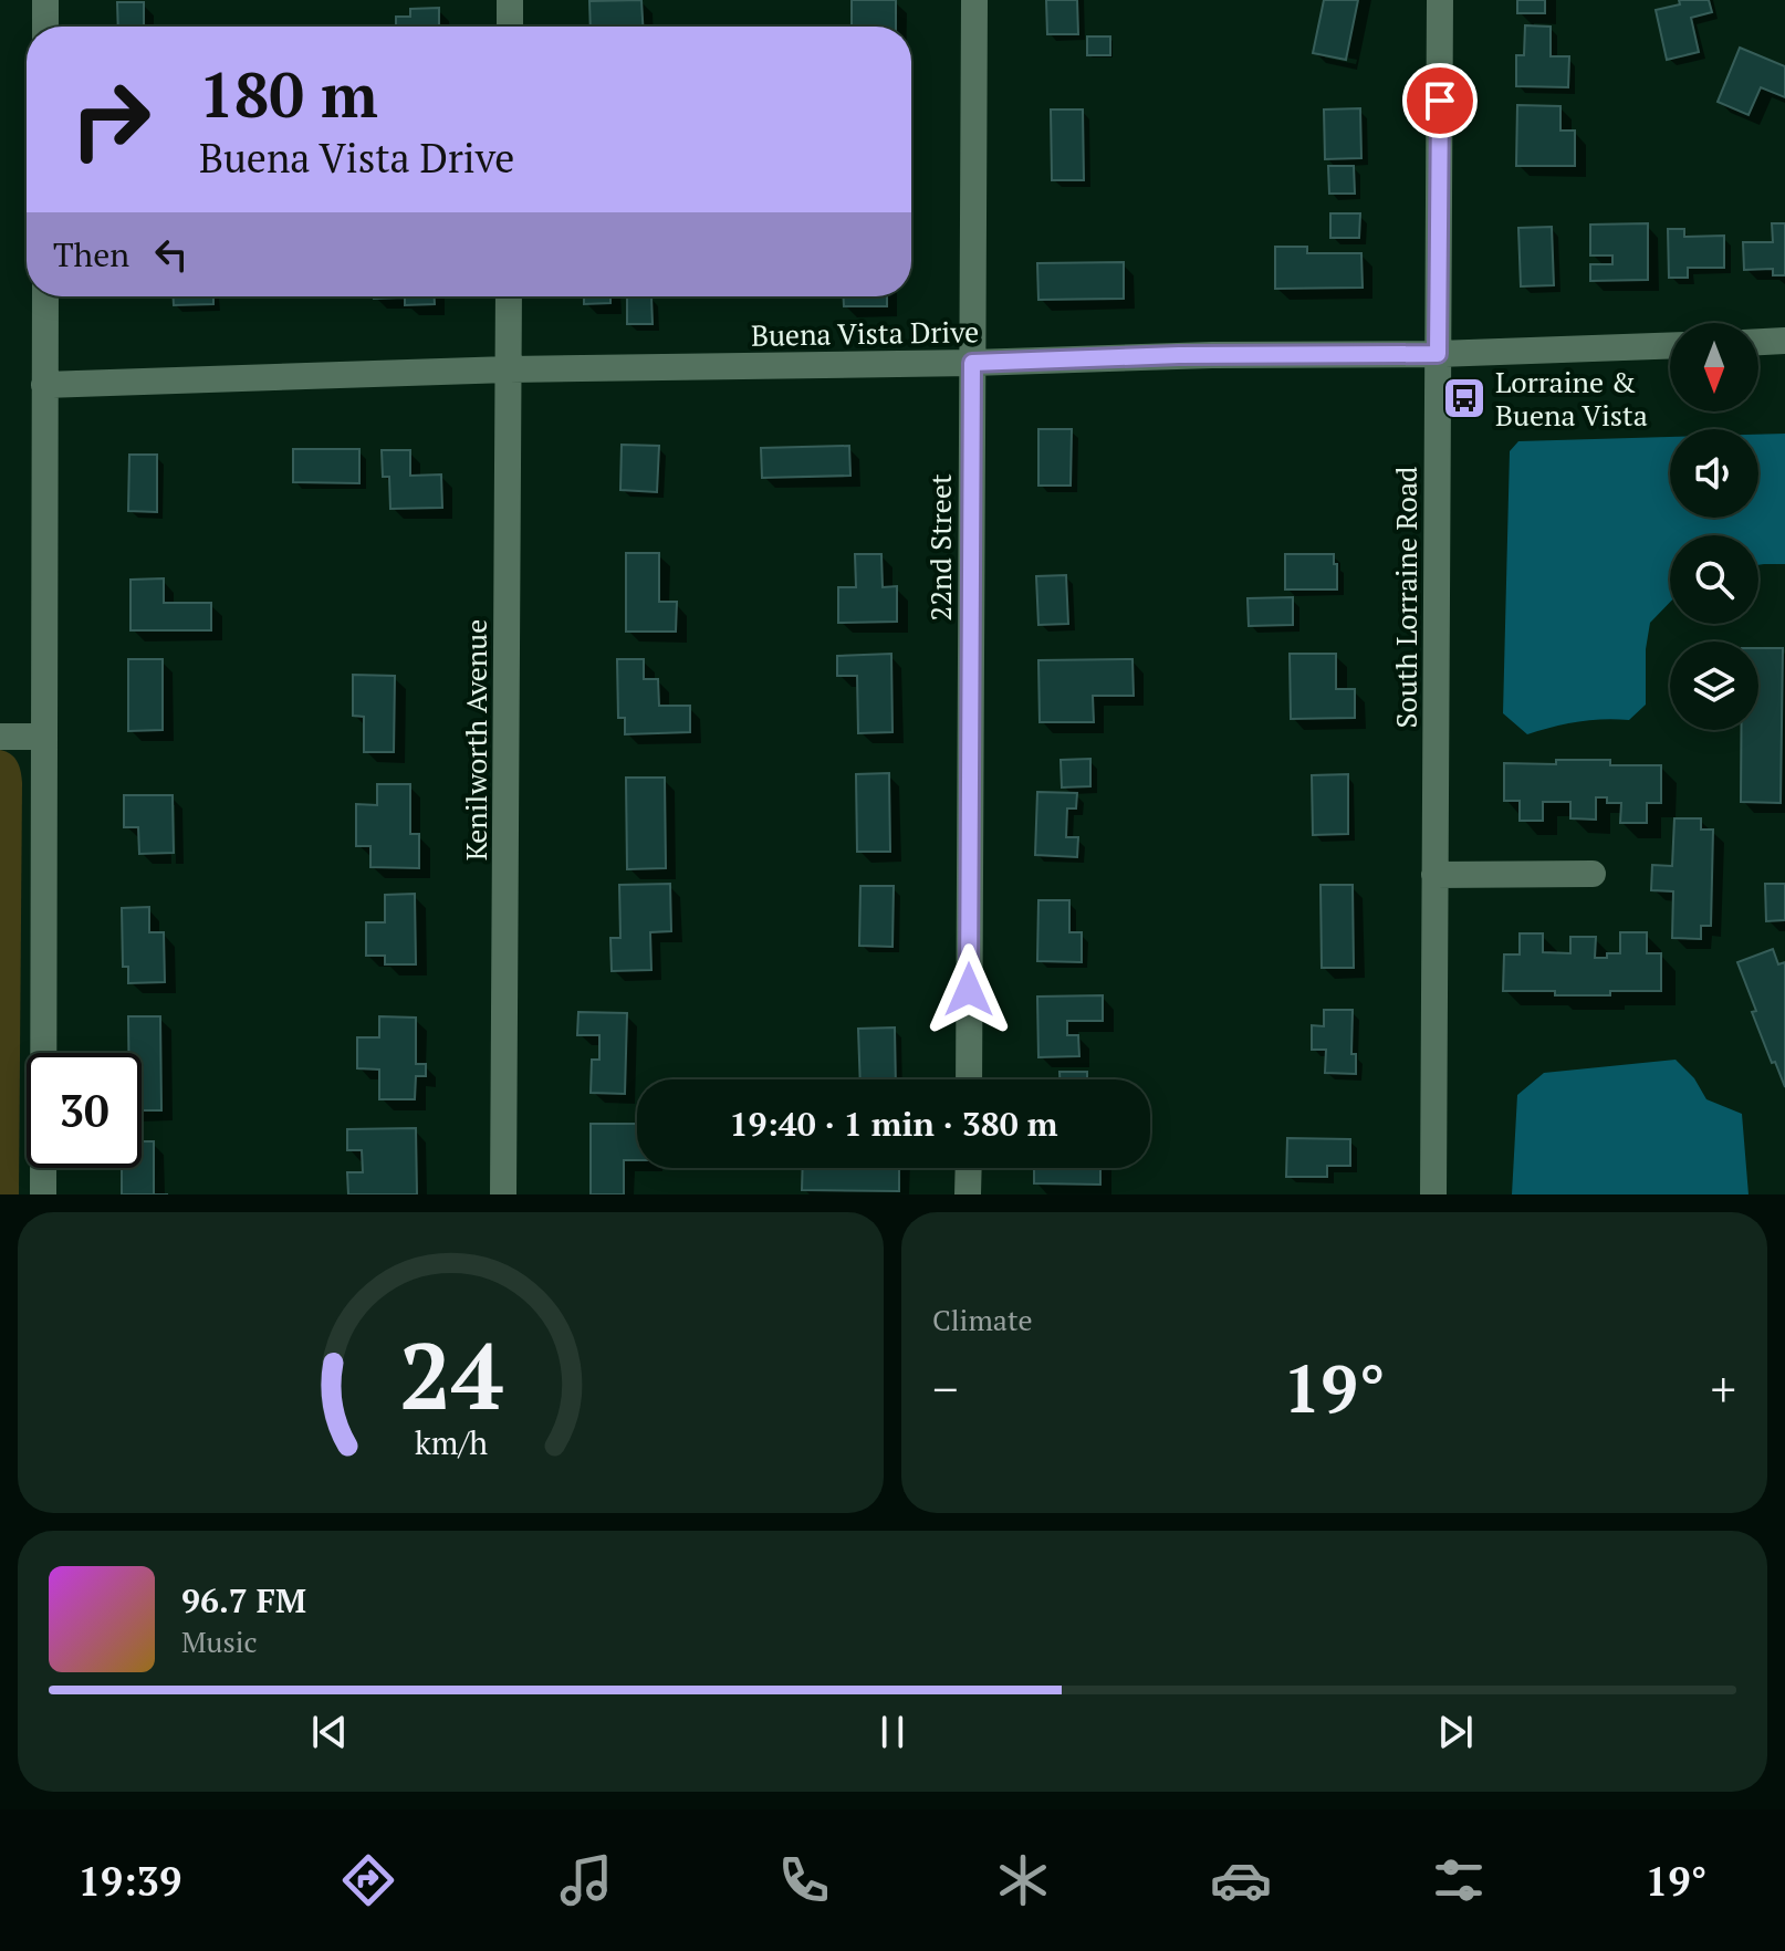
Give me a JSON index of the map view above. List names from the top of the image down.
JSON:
{
  "streets": {
    "street": [
      "Buena Vista Drive",
      "22nd Street",
      "South Lorraine Road",
      "Kenilworth Avenue"
    ]
  },
  "crossings": [
    ["Buena Vista Drive", "22nd Street"],
    ["Buena Vista Drive", "South Lorraine Road"],
    ["Buena Vista Drive", "Kenilworth Avenue"]
  ],
  "places": {
    "bus stop": ["Lorraine & Buena Vista"]
  },
  "north": "bottom",
  "page": {
    "turn": ["180 m", "Buena Vista Drive"],
    "then": "Then",
    "limit": "30",
    "trip": "19:40 · 1 min · 380 m",
    "tile": "Climate",
    "heat": ["−", "19°", "+"],
    "song": ["96.7 FM", "Music"],
    "tabs": ["19:39", "19°"],
    "gauge": ["24", "km/h"]
  }
}
